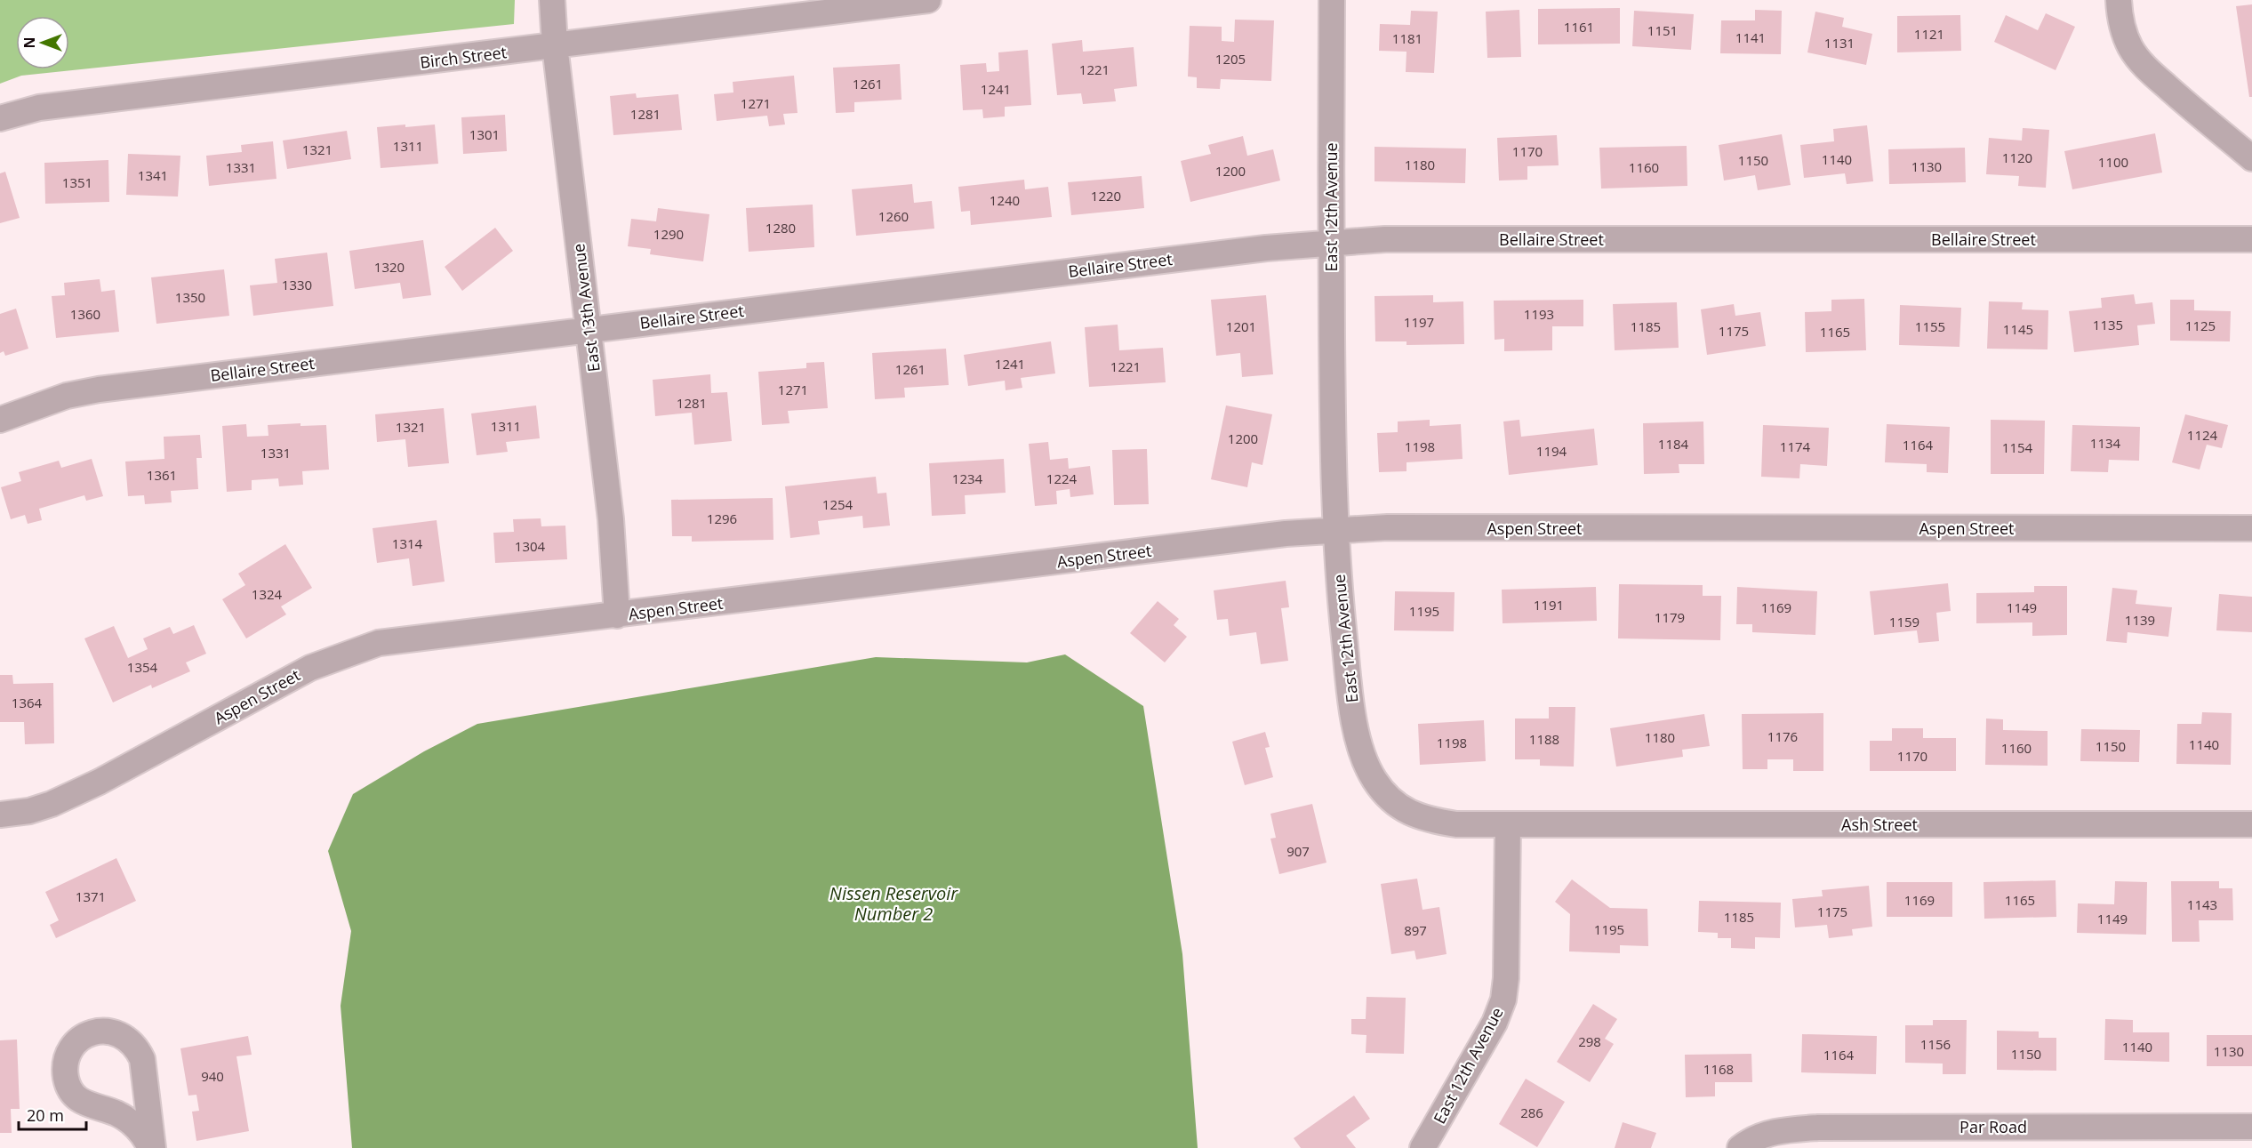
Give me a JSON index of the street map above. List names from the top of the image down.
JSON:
{
  "streets": {
    "street": [
      "Birch Street",
      "East 12th Avenue",
      "Bellaire Street",
      "East 13th Avenue",
      "Aspen Street",
      "Ash Street",
      "Par Road"
    ]
  },
  "crossings": [
    ["Birch Street", "East 13th Avenue"],
    ["East 12th Avenue", "Bellaire Street"],
    ["East 12th Avenue", "Aspen Street"],
    ["East 12th Avenue", "Ash Street"],
    ["Bellaire Street", "East 13th Avenue"],
    ["East 13th Avenue", "Aspen Street"]
  ],
  "water": ["Nissen Reservoir Number 2"],
  "house_numbers": [
    "1161",
    "1151",
    "1121",
    "1141",
    "1181",
    "1131",
    "1205",
    "1221",
    "1261",
    "1241",
    "1271",
    "1281",
    "1301",
    "1311",
    "1321",
    "1170",
    "1120",
    "1140",
    "1150",
    "1100",
    "1180",
    "1130",
    "1331",
    "1160",
    "1200",
    "1341",
    "1351",
    "1220",
    "1240",
    "1260",
    "1280",
    "1290",
    "1320",
    "1330",
    "1350",
    "1360",
    "1193",
    "1197",
    "1135",
    "1125",
    "1201",
    "1185",
    "1155",
    "1145",
    "1175",
    "1165",
    "1241",
    "1221",
    "1261",
    "1271",
    "1281",
    "1311",
    "1321",
    "1124",
    "1200",
    "1134",
    "1184",
    "1164",
    "1198",
    "1174",
    "1154",
    "1194",
    "1331",
    "1361",
    "1234",
    "1224",
    "1254",
    "1296",
    "1314",
    "1304",
    "1324",
    "1191",
    "1169",
    "1149",
    "1195",
    "1179",
    "1139",
    "1159",
    "1354",
    "1364",
    "1176",
    "1180",
    "1188",
    "1198",
    "1140",
    "1150",
    "1160",
    "1170",
    "907",
    "1371",
    "1169",
    "1165",
    "1143",
    "1175",
    "1185",
    "1149",
    "1195",
    "897",
    "298",
    "1156",
    "1140",
    "1130",
    "1150",
    "1164",
    "1168",
    "940",
    "286"
  ],
  "scale_bar": "20 m",
  "north": "left"
}
